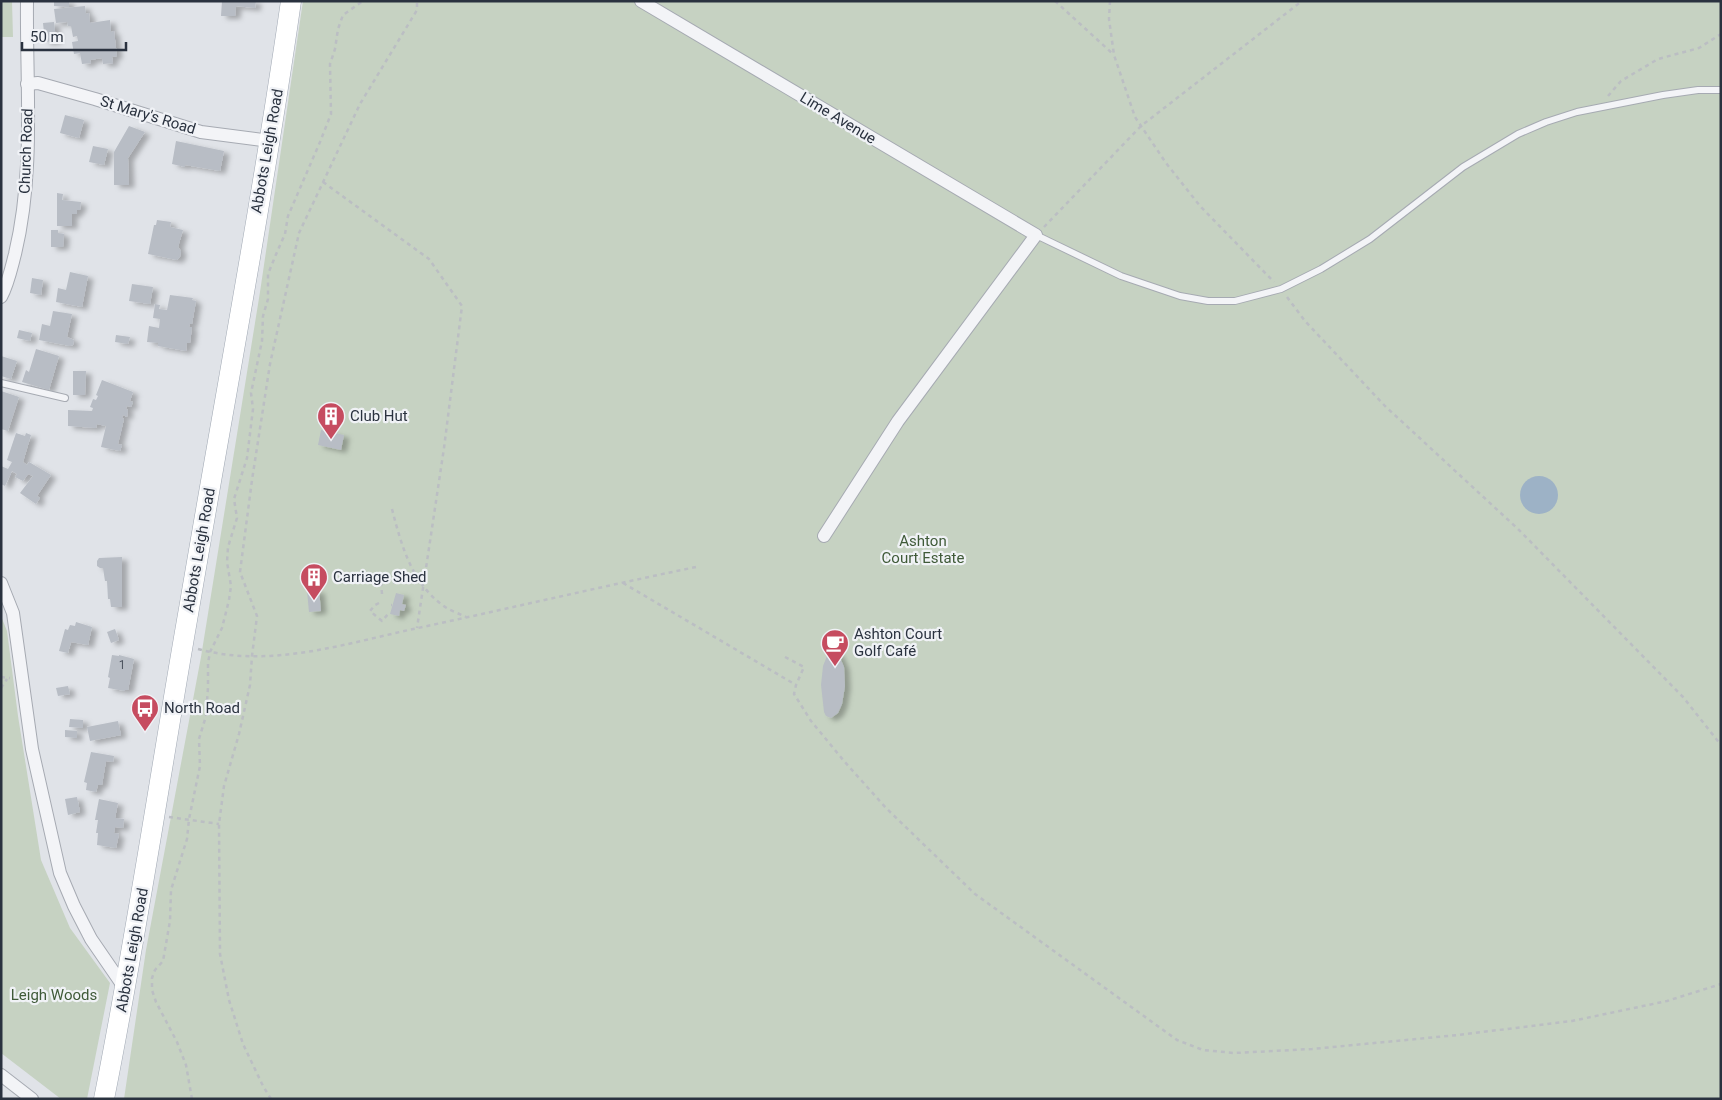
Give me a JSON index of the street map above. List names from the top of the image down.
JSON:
{
  "streets": {
    "main road": ["Abbots Leigh Road"],
    "street": ["St Mary's Road", "Lime Avenue", "Church Road"]
  },
  "crossings": [
    ["St Mary's Road", "Church Road"],
    ["St Mary's Road", "Abbots Leigh Road"]
  ],
  "parks": ["Ashton Court Estate", "Leigh Woods"],
  "places": {
    "building": ["Club Hut", "Carriage Shed"],
    "cafe": ["Ashton Court Golf Café"],
    "bus stop": ["North Road"]
  },
  "house_numbers": ["1"],
  "scale_bar": "50 m"
}
